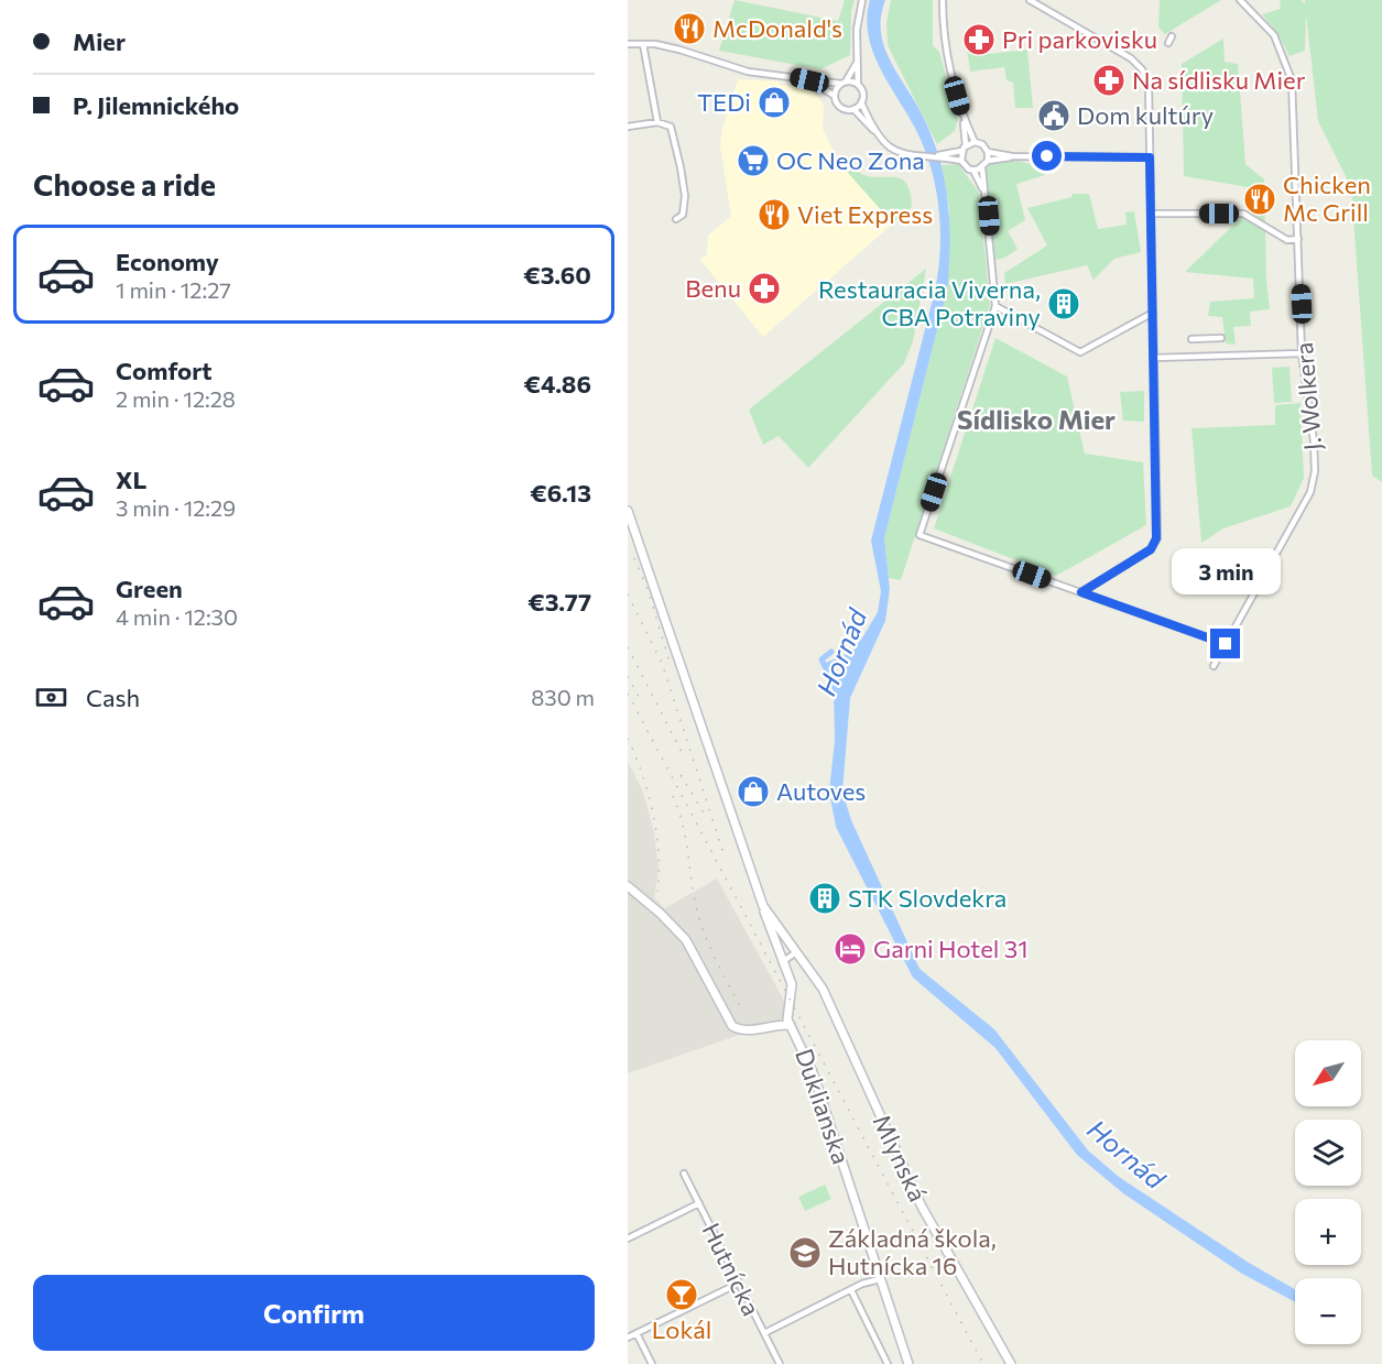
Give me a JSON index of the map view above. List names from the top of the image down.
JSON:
{
  "streets": {
    "street": [
      "J. Wolkera",
      "Duklianska",
      "Mlynská",
      "Hutnícka"
    ]
  },
  "districts": ["Sídlisko Mier"],
  "water": ["Hornád"],
  "places": {
    "restaurant": ["McDonald's", "Chicken Mc Grill", "Viet Express"],
    "pharmacy": ["Pri parkovisku", "Na sídlisku Mier", "Benu"],
    "shop": ["TEDi", "Autoves"],
    "public building": ["Dom kultúry"],
    "supermarket": ["OC Neo Zona"],
    "building": ["Restauracia Viverna, CBA Potraviny", "STK Slovdekra"],
    "hotel": ["Garni Hotel 31"],
    "school or university": ["Základná škola, Hutnícka 16"],
    "bar": ["Lokál"]
  },
  "north": "bottom left",
  "page": {
    "banner": ["Mier", "P. Jilemnického"],
    "heading": "Choose a ride",
    "list": [
      {
        "name": "Economy",
        "note": "1 min · 12:27",
        "value": "€3.60"
      },
      {
        "name": "Comfort",
        "note": "2 min · 12:28",
        "value": "€4.86"
      },
      {
        "name": "XL",
        "note": "3 min · 12:29",
        "value": "€6.13"
      },
      {
        "name": "Green",
        "note": "4 min · 12:30",
        "value": "€3.77"
      }
    ],
    "bubble": "3 min",
    "pay": ["Cash", "830 m"],
    "map_buttons": ["+", "−"],
    "buttons": "Confirm"
  }
}
